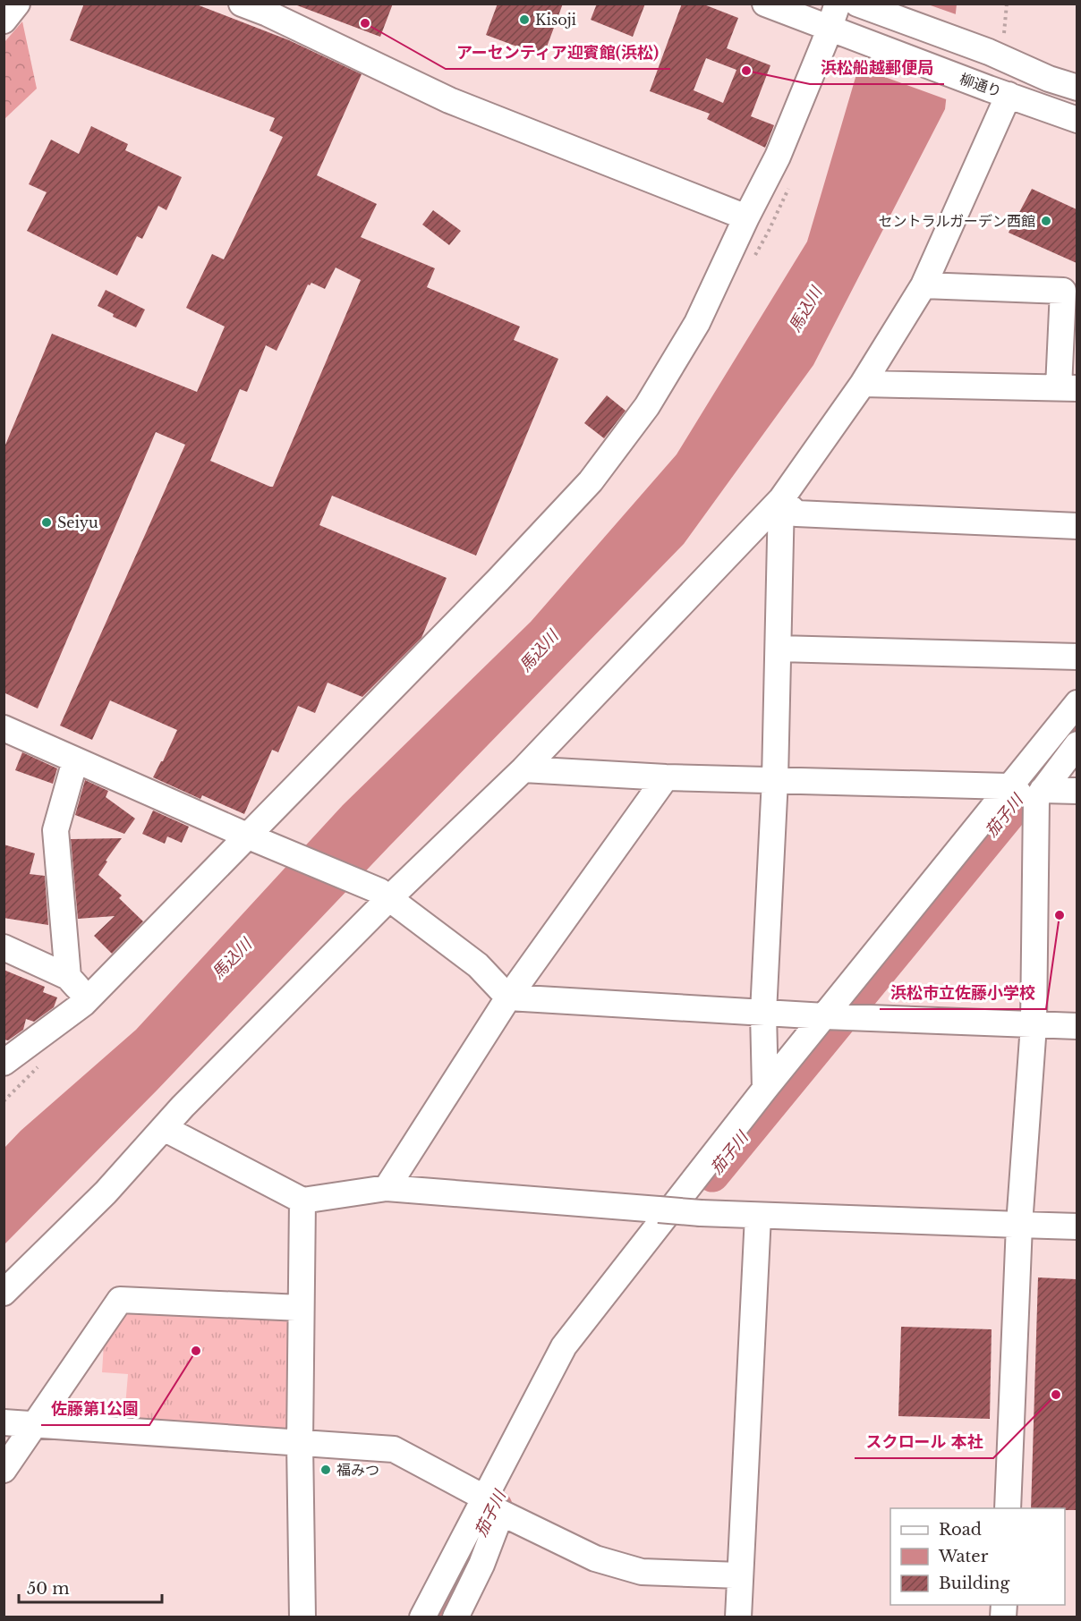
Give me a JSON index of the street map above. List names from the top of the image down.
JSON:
{
  "streets": {
    "street": ["柳通り"]
  },
  "water": ["馬込川", "茄子川"],
  "places": [
    "Kisoji",
    "アーセンティア迎賓館(浜松)",
    "浜松船越郵便局",
    "セントラルガーデン西館",
    "Seiyu",
    "浜松市立佐藤小学校",
    "佐藤第1公園",
    "スクロール 本社",
    "福みつ"
  ],
  "legend": ["Road", "Water", "Building"],
  "scale_bar": "50 m"
}
